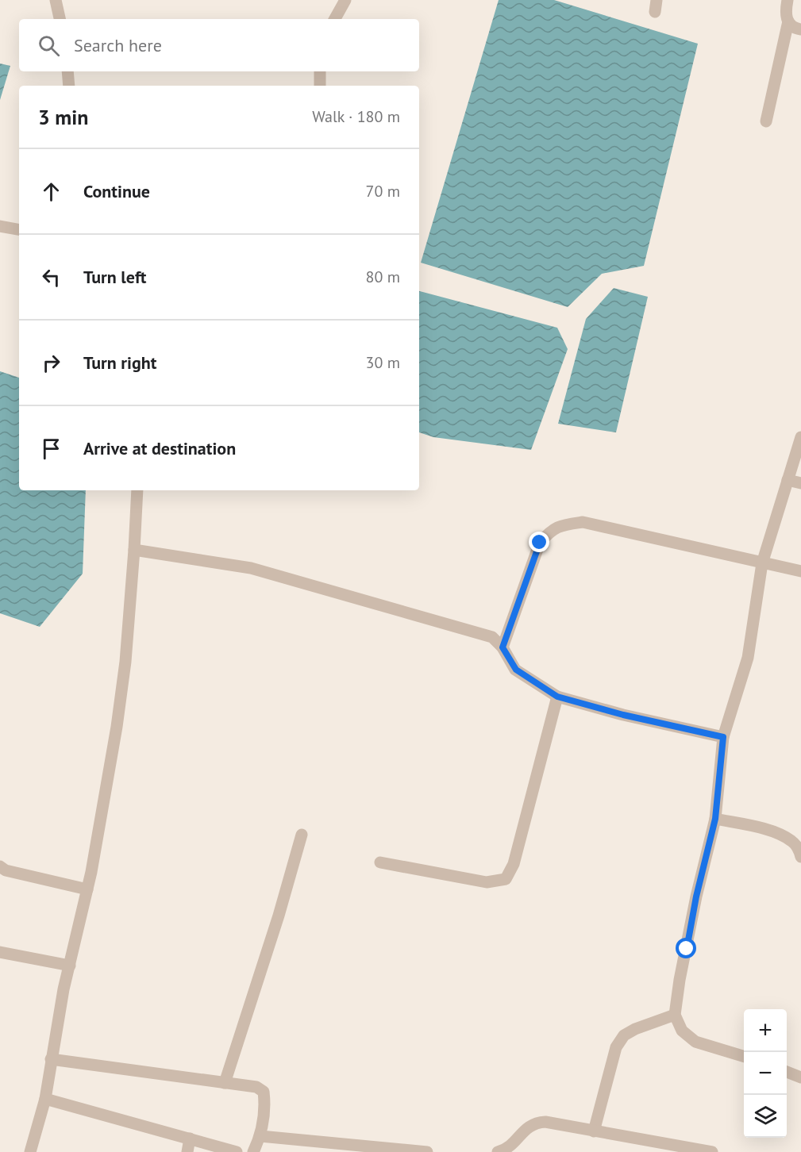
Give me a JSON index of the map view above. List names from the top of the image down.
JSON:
{
  "page": {
    "search": "Search here",
    "heading": ["3 min", "Walk · 180 m"],
    "list": [
      ["Continue", "70 m"],
      ["Turn left", "80 m"],
      ["Turn right", "30 m"],
      "Arrive at destination"
    ],
    "map_buttons": ["+", "−"]
  }
}
